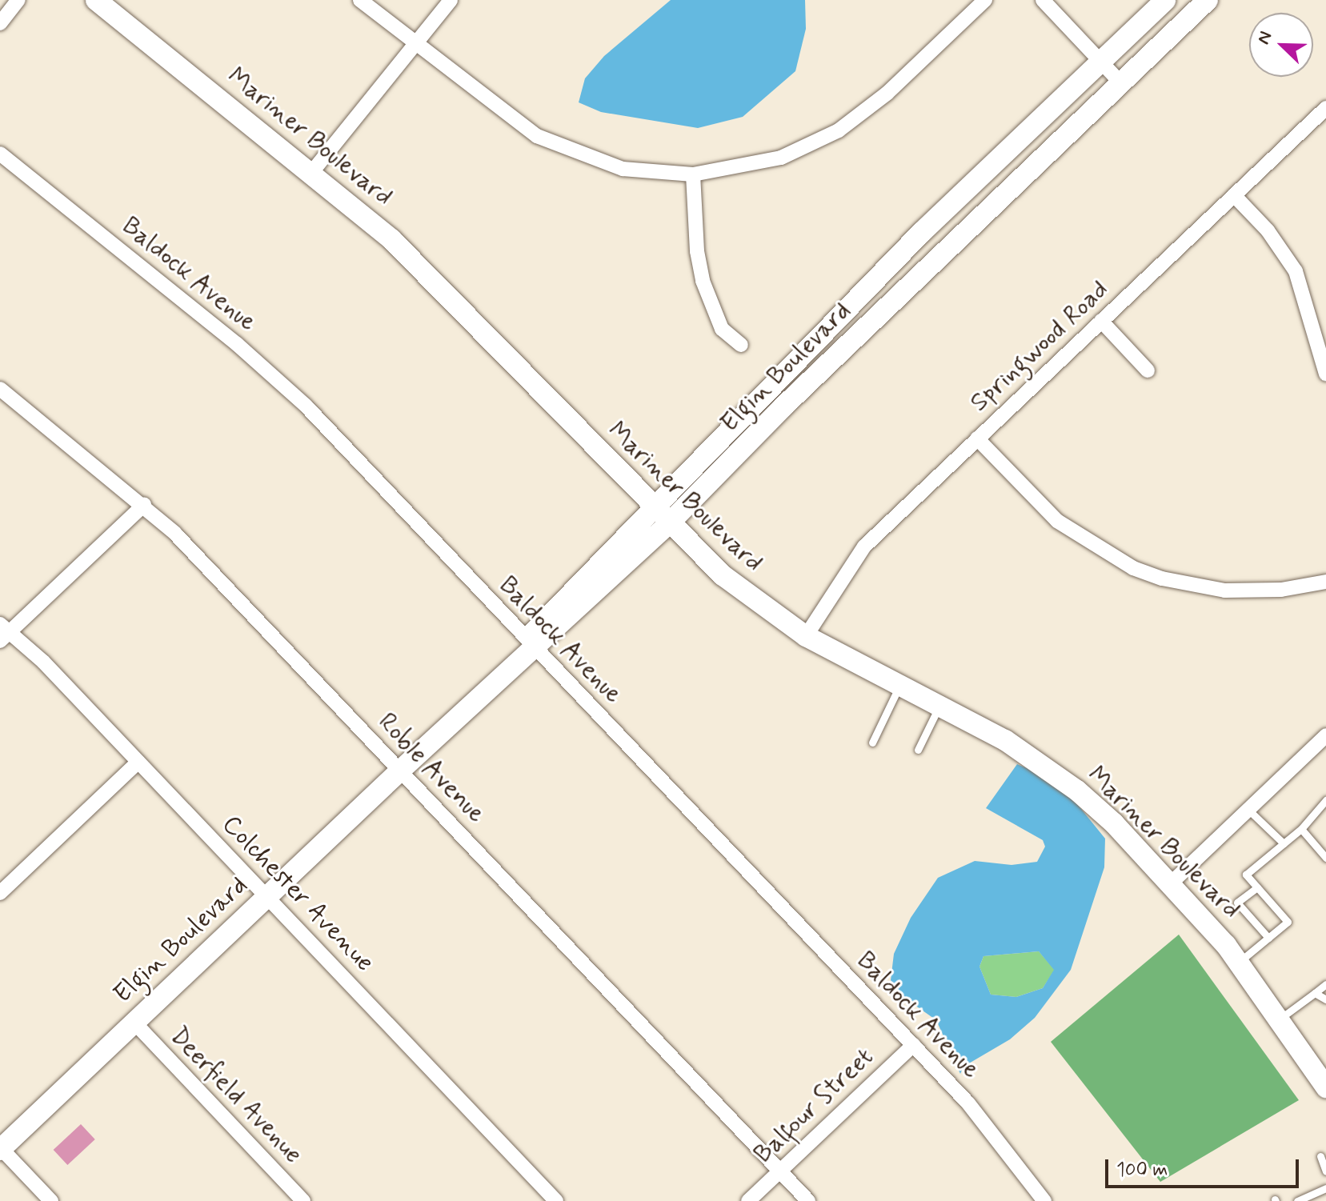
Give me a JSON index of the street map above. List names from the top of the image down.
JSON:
{
  "streets": {
    "main road": ["Mariner Boulevard", "Elgin Boulevard"],
    "street": [
      "Baldock Avenue",
      "Springwood Road",
      "Roble Avenue",
      "Colchester Avenue",
      "Deerfield Avenue",
      "Balfour Street"
    ]
  },
  "crossings": [
    ["Mariner Boulevard", "Springwood Road"],
    ["Mariner Boulevard", "Elgin Boulevard"],
    ["Baldock Avenue", "Elgin Boulevard"],
    ["Baldock Avenue", "Balfour Street"],
    ["Elgin Boulevard", "Roble Avenue"],
    ["Elgin Boulevard", "Colchester Avenue"],
    ["Elgin Boulevard", "Deerfield Avenue"],
    ["Roble Avenue", "Balfour Street"]
  ],
  "scale_bar": "100 m",
  "north": "top left"
}
